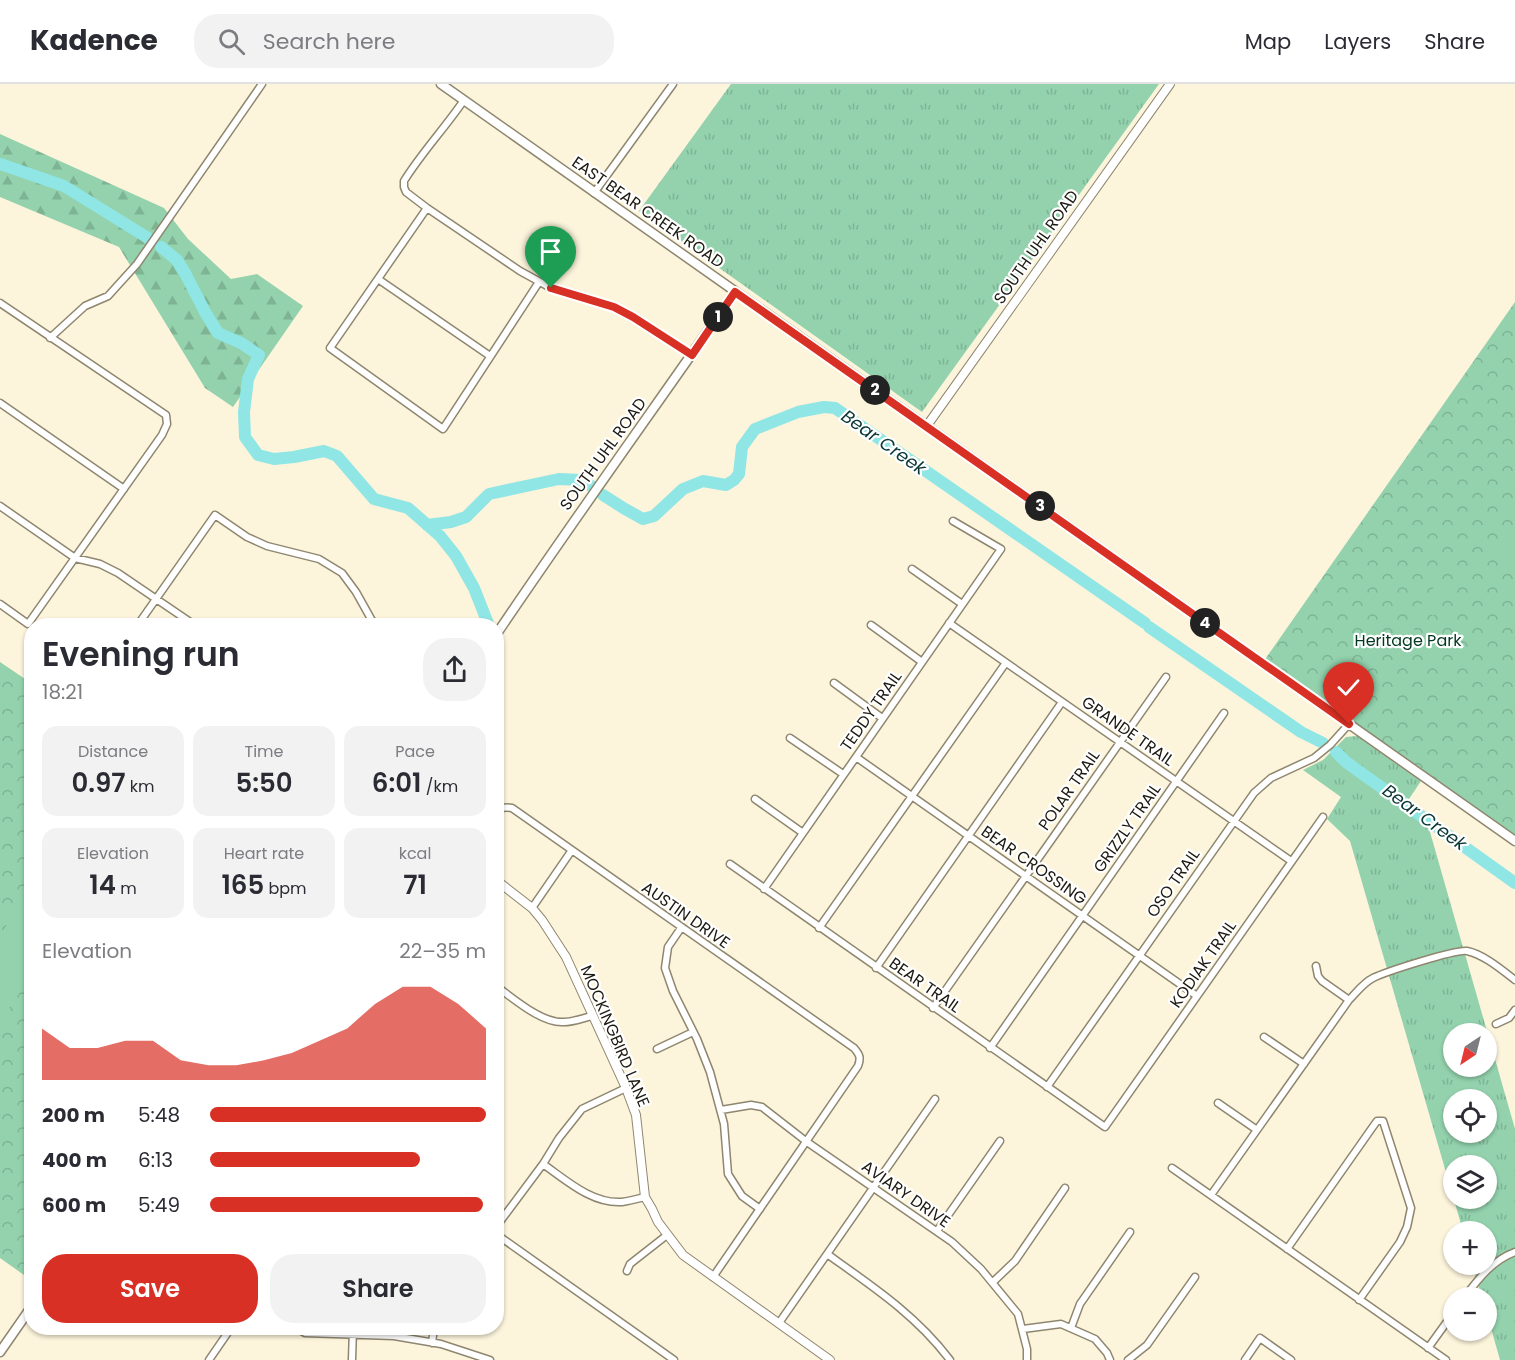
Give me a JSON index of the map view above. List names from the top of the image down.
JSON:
{
  "streets": {
    "main road": ["EAST BEAR CREEK ROAD", "SOUTH UHL ROAD"],
    "street": [
      "TEDDY TRAIL",
      "GRANDE TRAIL",
      "POLAR TRAIL",
      "GRIZZLY TRAIL",
      "BEAR CROSSING",
      "OSO TRAIL",
      "AUSTIN DRIVE",
      "KODIAK TRAIL",
      "BEAR TRAIL",
      "MOCKINGBIRD LANE",
      "AVIARY DRIVE"
    ]
  },
  "crossings": [
    ["EAST BEAR CREEK ROAD", "SOUTH UHL ROAD"],
    ["EAST BEAR CREEK ROAD", "OSO TRAIL"],
    ["TEDDY TRAIL", "GRANDE TRAIL"],
    ["TEDDY TRAIL", "BEAR CROSSING"],
    ["TEDDY TRAIL", "BEAR TRAIL"],
    ["GRANDE TRAIL", "POLAR TRAIL"],
    ["GRANDE TRAIL", "GRIZZLY TRAIL"],
    ["GRANDE TRAIL", "OSO TRAIL"],
    ["GRANDE TRAIL", "KODIAK TRAIL"],
    ["POLAR TRAIL", "BEAR CROSSING"],
    ["POLAR TRAIL", "BEAR TRAIL"],
    ["GRIZZLY TRAIL", "BEAR CROSSING"],
    ["GRIZZLY TRAIL", "BEAR TRAIL"],
    ["BEAR CROSSING", "OSO TRAIL"],
    ["BEAR CROSSING", "KODIAK TRAIL"],
    ["OSO TRAIL", "BEAR TRAIL"],
    ["AUSTIN DRIVE", "AVIARY DRIVE"],
    ["KODIAK TRAIL", "BEAR TRAIL"]
  ],
  "water": ["Bear Creek"],
  "parks": ["Heritage Park"],
  "north": "bottom left",
  "page": {
    "header": "Kadence",
    "search": "Search here",
    "nav": ["Map", "Layers", "Share"],
    "pins": [
      "1",
      "2",
      "3",
      "4"
    ],
    "heading": ["Evening run", "18:21"],
    "stats": [
      ["Distance", "0.97 km"],
      ["Time", "5:50"],
      ["Pace", "6:01 /km"],
      ["Elevation", "14 m"],
      ["Heart rate", "165 bpm"],
      ["kcal", "71"]
    ],
    "chart": ["Elevation", "22–35 m"],
    "map_buttons": ["+", "−"],
    "list": [
      {
        "name": "200 m",
        "note": "5:48"
      },
      {
        "name": "400 m",
        "note": "6:13"
      },
      {
        "name": "600 m",
        "note": "5:49"
      }
    ],
    "buttons": ["Save", "Share"]
  }
}
